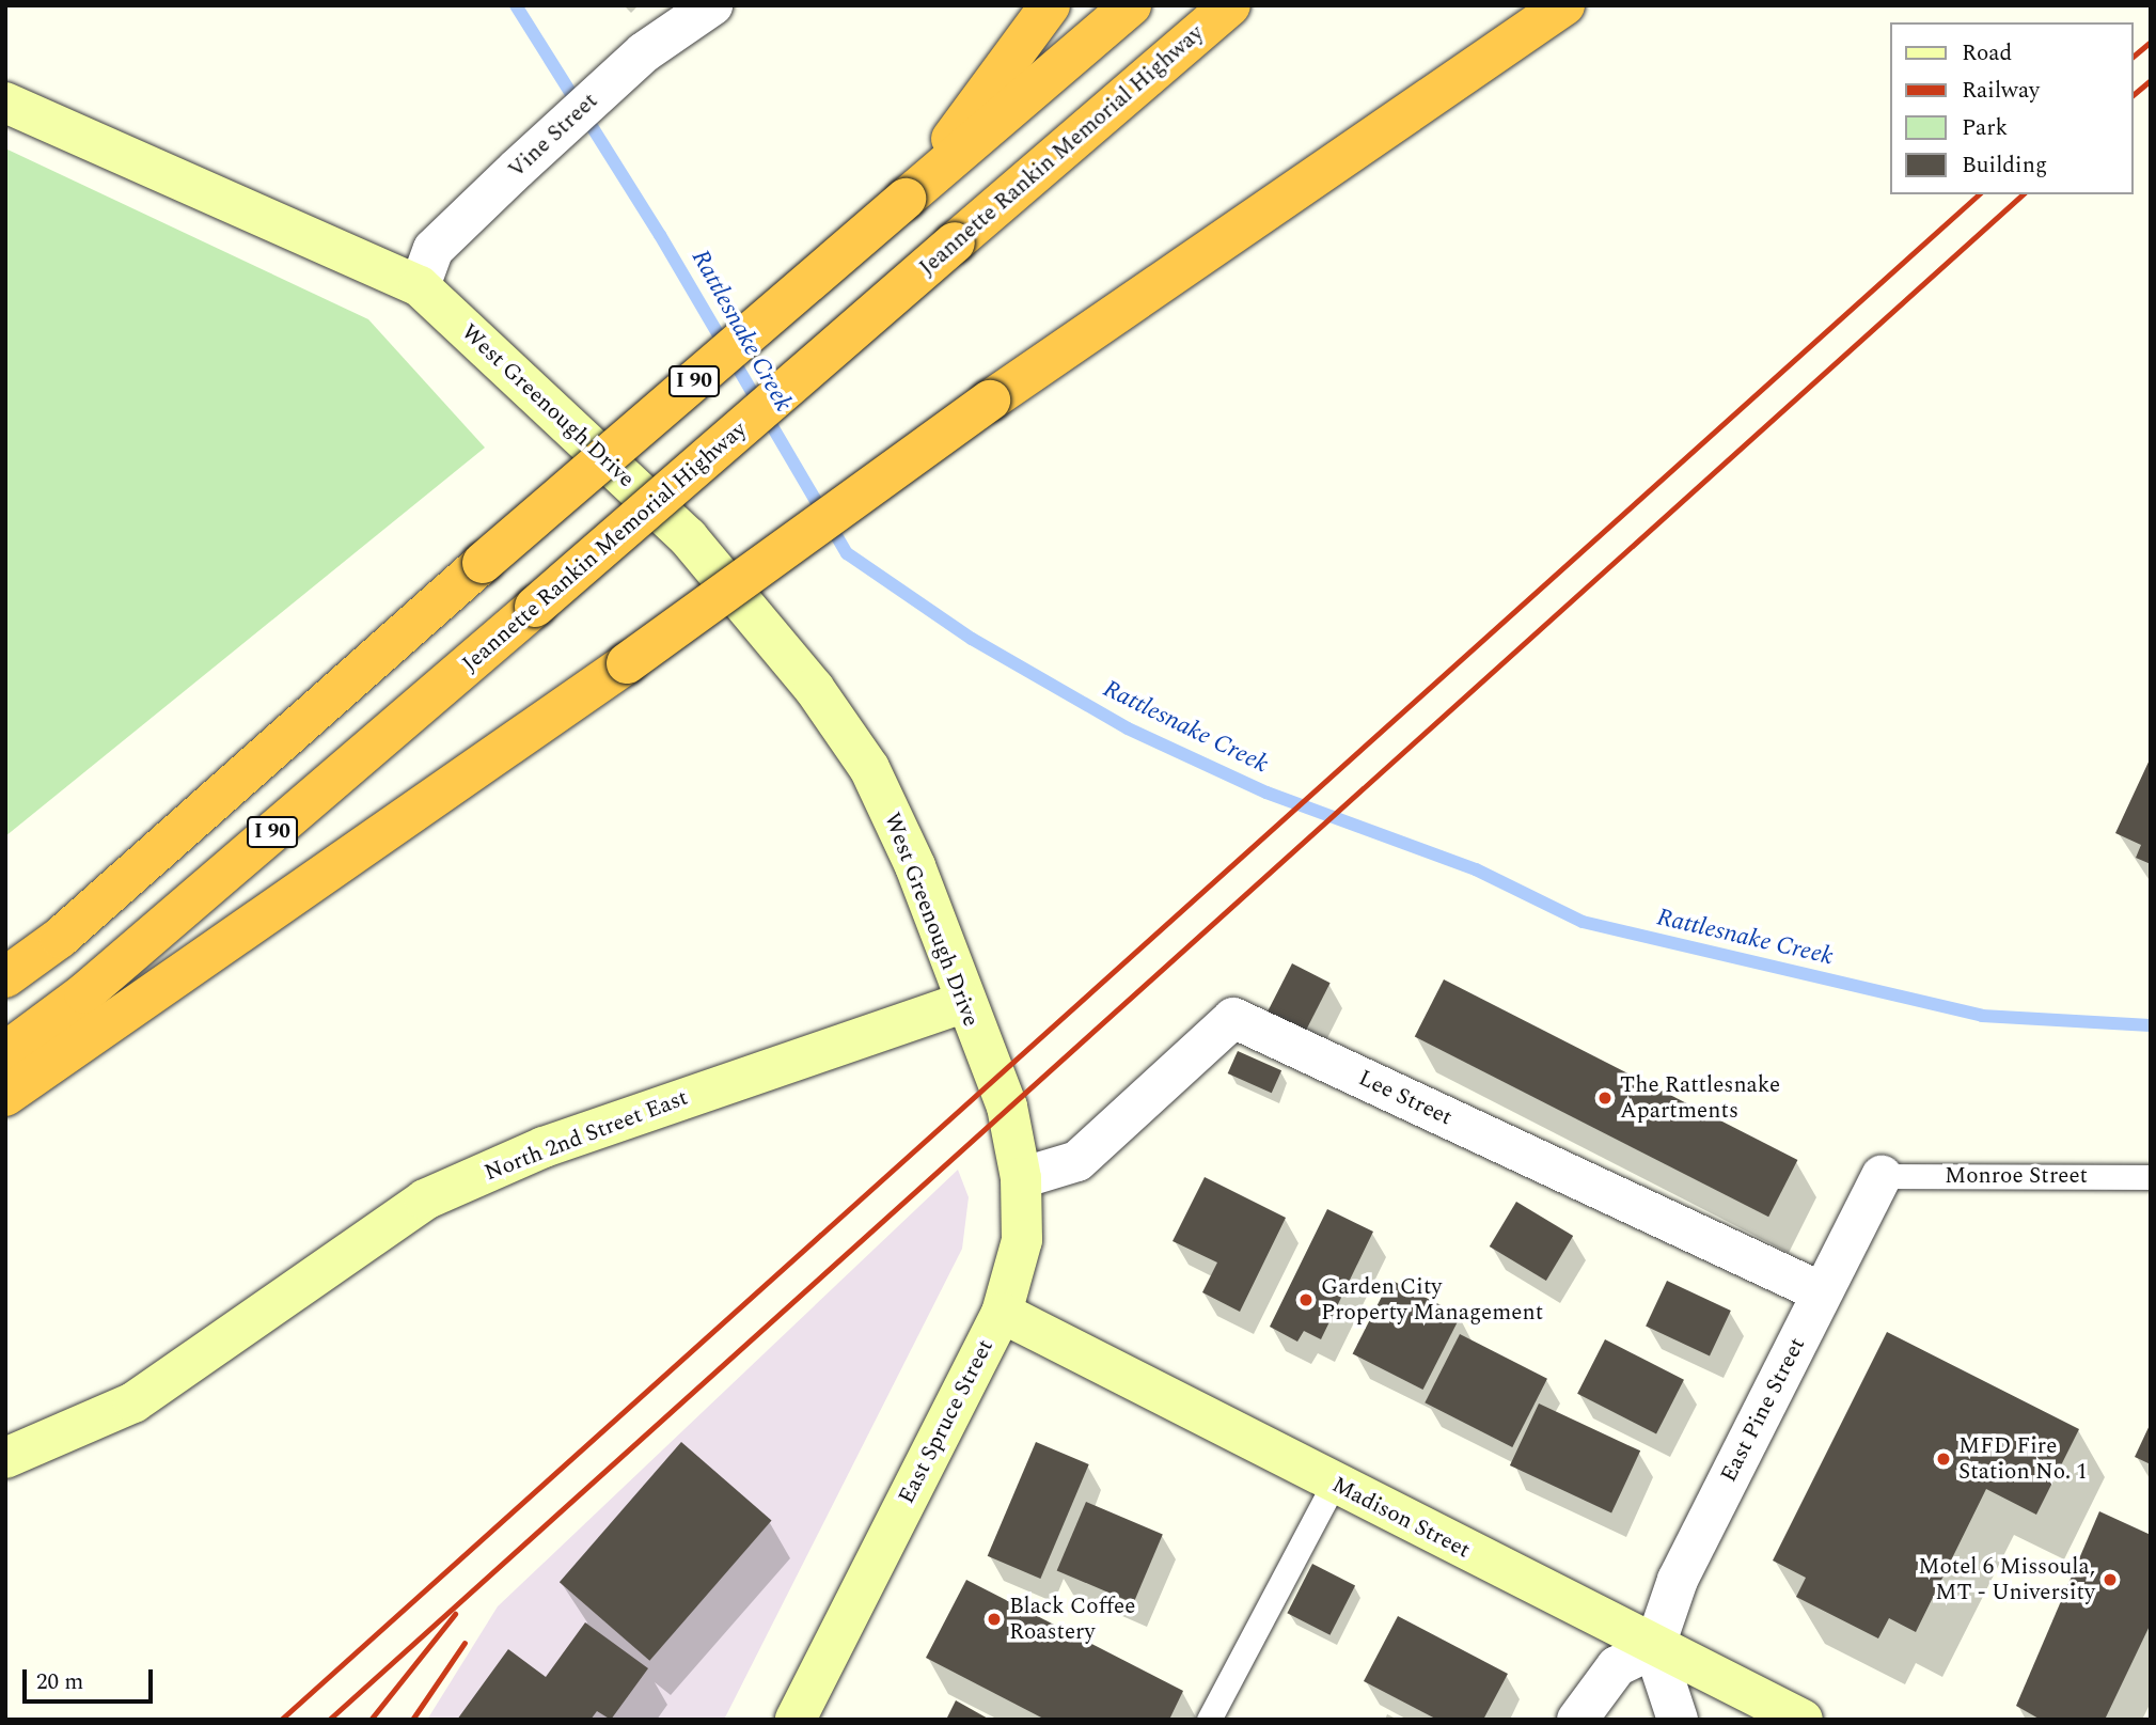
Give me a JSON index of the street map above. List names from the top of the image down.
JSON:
{
  "streets": {
    "highway": ["Jeannette Rankin Memorial Highway", "I 90"],
    "street": [
      "Vine Street",
      "West Greenough Drive",
      "Lee Street",
      "North 2nd Street East",
      "East Pine Street",
      "East Spruce Street",
      "Madison Street"
    ],
    "lane": ["Monroe Street"]
  },
  "crossings": [
    ["Vine Street", "West Greenough Drive"],
    ["West Greenough Drive", "North 2nd Street East"],
    ["West Greenough Drive", "East Spruce Street"],
    ["Lee Street", "East Pine Street"],
    ["Lee Street", "East Spruce Street"],
    ["Monroe Street", "East Pine Street"],
    ["East Pine Street", "Madison Street"],
    ["East Spruce Street", "Madison Street"]
  ],
  "water": ["Rattlesnake Creek"],
  "places": [
    "The Rattlesnake Apartments",
    "Garden City Property Management",
    "MFD Fire Station No. 1",
    "Motel 6 Missoula, MT - University",
    "Black Coffee Roastery"
  ],
  "legend": [
    "Road",
    "Railway",
    "Park",
    "Building"
  ],
  "scale_bar": "20 m"
}
